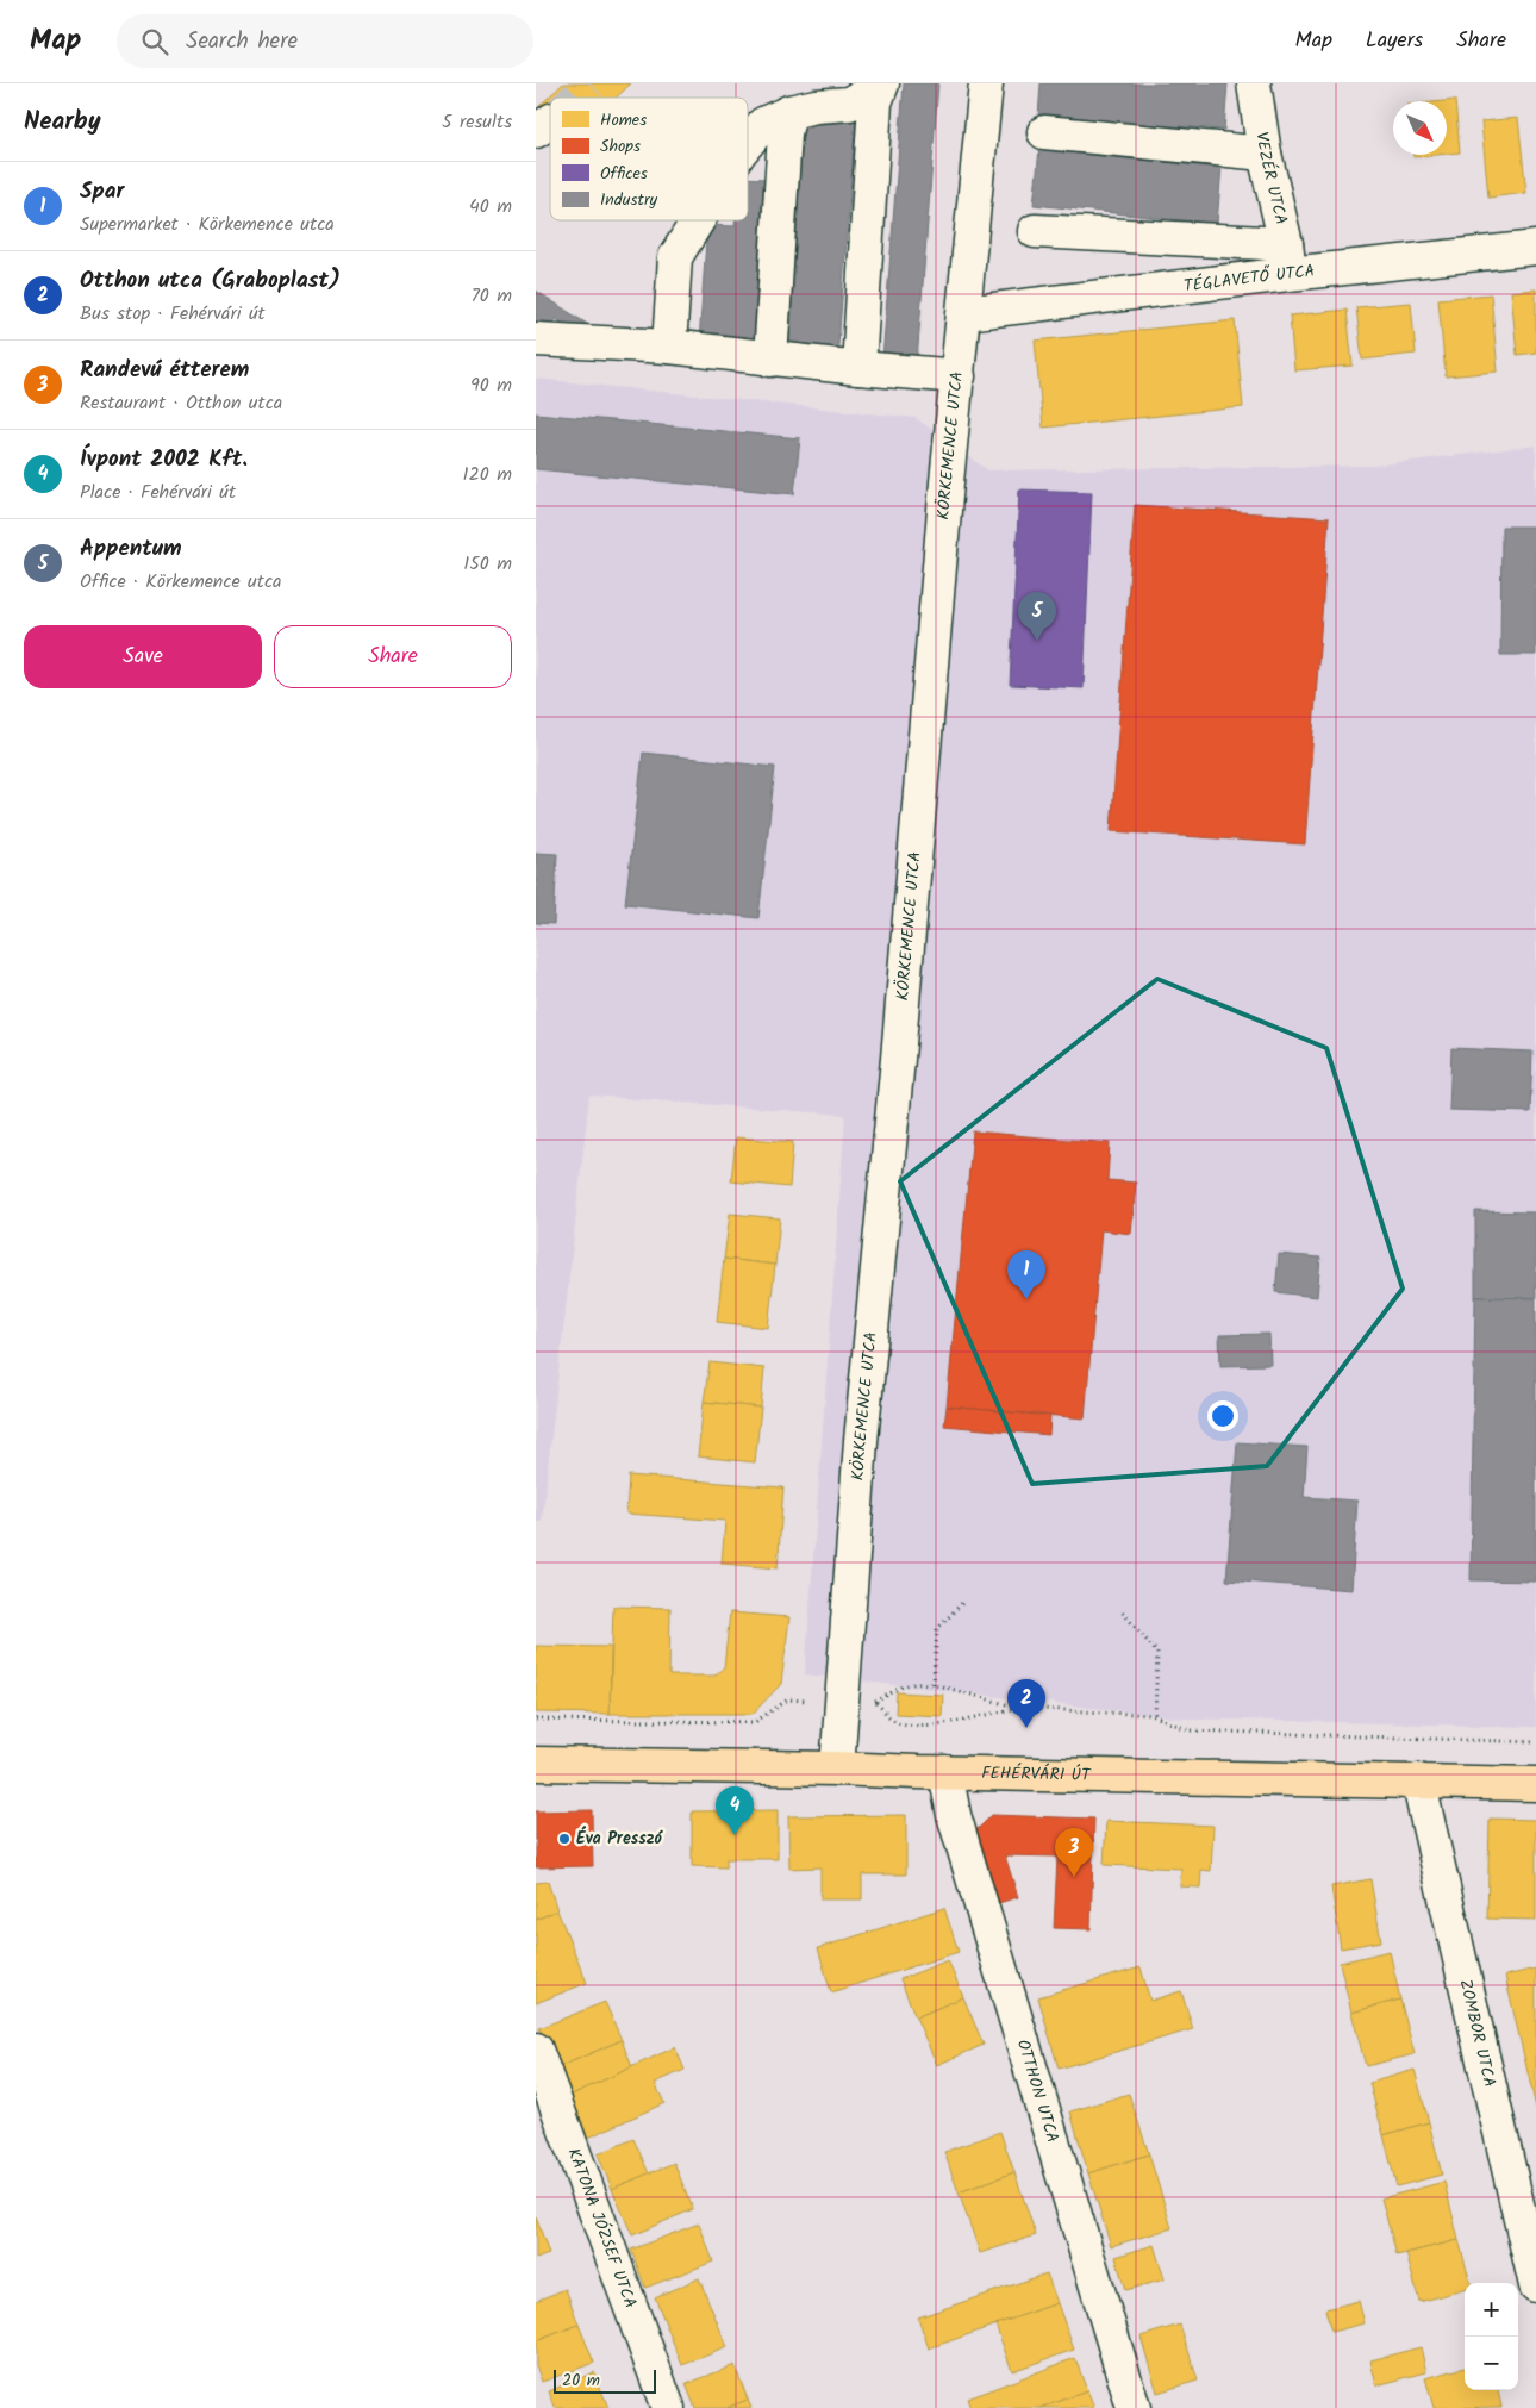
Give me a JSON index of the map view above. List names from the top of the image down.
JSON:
{
  "streets": {
    "main road": ["FEHÉRVÁRI ÚT"],
    "street": [
      "VEZÉR UTCA",
      "TÉGLAVETŐ UTCA",
      "KÖRKEMENCE UTCA",
      "ZOMBOR UTCA",
      "OTTHON UTCA",
      "KATONA JÓZSEF UTCA"
    ]
  },
  "crossings": [
    ["VEZÉR UTCA", "TÉGLAVETŐ UTCA"],
    ["TÉGLAVETŐ UTCA", "KÖRKEMENCE UTCA"],
    ["KÖRKEMENCE UTCA", "FEHÉRVÁRI ÚT"],
    ["FEHÉRVÁRI ÚT", "ZOMBOR UTCA"],
    ["FEHÉRVÁRI ÚT", "OTTHON UTCA"]
  ],
  "places": ["Éva Presszó"],
  "legend": [
    "Homes",
    "Shops",
    "Offices",
    "Industry"
  ],
  "scale_bar": "20 m",
  "north": "bottom right",
  "page": {
    "header": "Map",
    "search": "Search here",
    "nav": ["Map", "Layers", "Share"],
    "heading": ["Nearby", "5 results"],
    "list": [
      {
        "mark": "1",
        "name": "Spar",
        "note": "Supermarket · Körkemence utca",
        "value": "40 m"
      },
      {
        "mark": "2",
        "name": "Otthon utca (Graboplast)",
        "note": "Bus stop · Fehérvári út",
        "value": "70 m"
      },
      {
        "mark": "3",
        "name": "Randevú étterem",
        "note": "Restaurant · Otthon utca",
        "value": "90 m"
      },
      {
        "mark": "4",
        "name": "Ívpont 2002 Kft.",
        "note": "Place · Fehérvári út",
        "value": "120 m"
      },
      {
        "mark": "5",
        "name": "Appentum",
        "note": "Office · Körkemence utca",
        "value": "150 m"
      }
    ],
    "pins": [
      "5",
      "1",
      "2",
      "4",
      "3"
    ],
    "buttons": ["Save", "Share"],
    "map_buttons": ["+", "−"],
    "scale": "20 m"
  }
}
